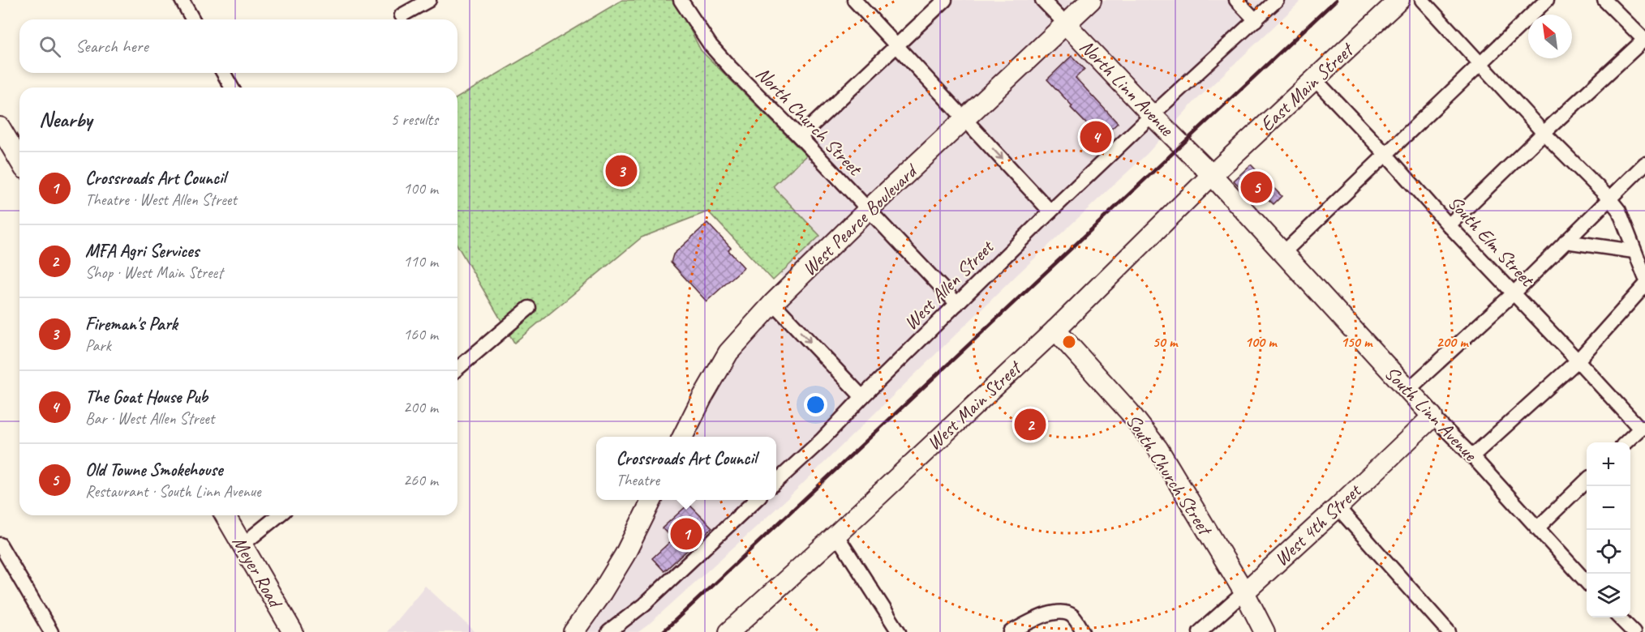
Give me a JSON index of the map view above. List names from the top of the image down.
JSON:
{
  "streets": {
    "street": [
      "North Linn Avenue",
      "East Main Street",
      "North Church Street",
      "West Pearce Boulevard",
      "South Elm Street",
      "West Allen Street",
      "West Main Street",
      "South Linn Avenue",
      "South Church Street",
      "West 4th Street",
      "Meyer Road"
    ]
  },
  "crossings": [
    ["North Linn Avenue", "East Main Street"],
    ["North Linn Avenue", "West Pearce Boulevard"],
    ["North Linn Avenue", "West Allen Street"],
    ["North Linn Avenue", "West Main Street"],
    ["North Linn Avenue", "South Linn Avenue"],
    ["East Main Street", "South Elm Street"],
    ["East Main Street", "West Main Street"],
    ["East Main Street", "South Linn Avenue"],
    ["North Church Street", "West Pearce Boulevard"],
    ["North Church Street", "West Allen Street"],
    ["West Main Street", "South Linn Avenue"],
    ["West Main Street", "South Church Street"],
    ["South Linn Avenue", "West 4th Street"],
    ["South Church Street", "West 4th Street"]
  ],
  "north": "top left",
  "page": {
    "search": "Search here",
    "heading": ["Nearby", "5 results"],
    "pins": [
      "4",
      "3",
      "5",
      "2",
      "1"
    ],
    "list": [
      {
        "mark": "1",
        "name": "Crossroads Art Council",
        "note": "Theatre · West Allen Street",
        "value": "100 m"
      },
      {
        "mark": "2",
        "name": "MFA Agri Services",
        "note": "Shop · West Main Street",
        "value": "110 m"
      },
      {
        "mark": "3",
        "name": "Fireman's Park",
        "note": "Park",
        "value": "160 m"
      },
      {
        "mark": "4",
        "name": "The Goat House Pub",
        "note": "Bar · West Allen Street",
        "value": "200 m"
      },
      {
        "mark": "5",
        "name": "Old Towne Smokehouse",
        "note": "Restaurant · South Linn Avenue",
        "value": "260 m"
      }
    ],
    "popup": ["Crossroads Art Council", "Theatre"],
    "map_buttons": ["+", "−"]
  },
  "rings": [
    "50 m",
    "100 m",
    "150 m",
    "200 m"
  ]
}
